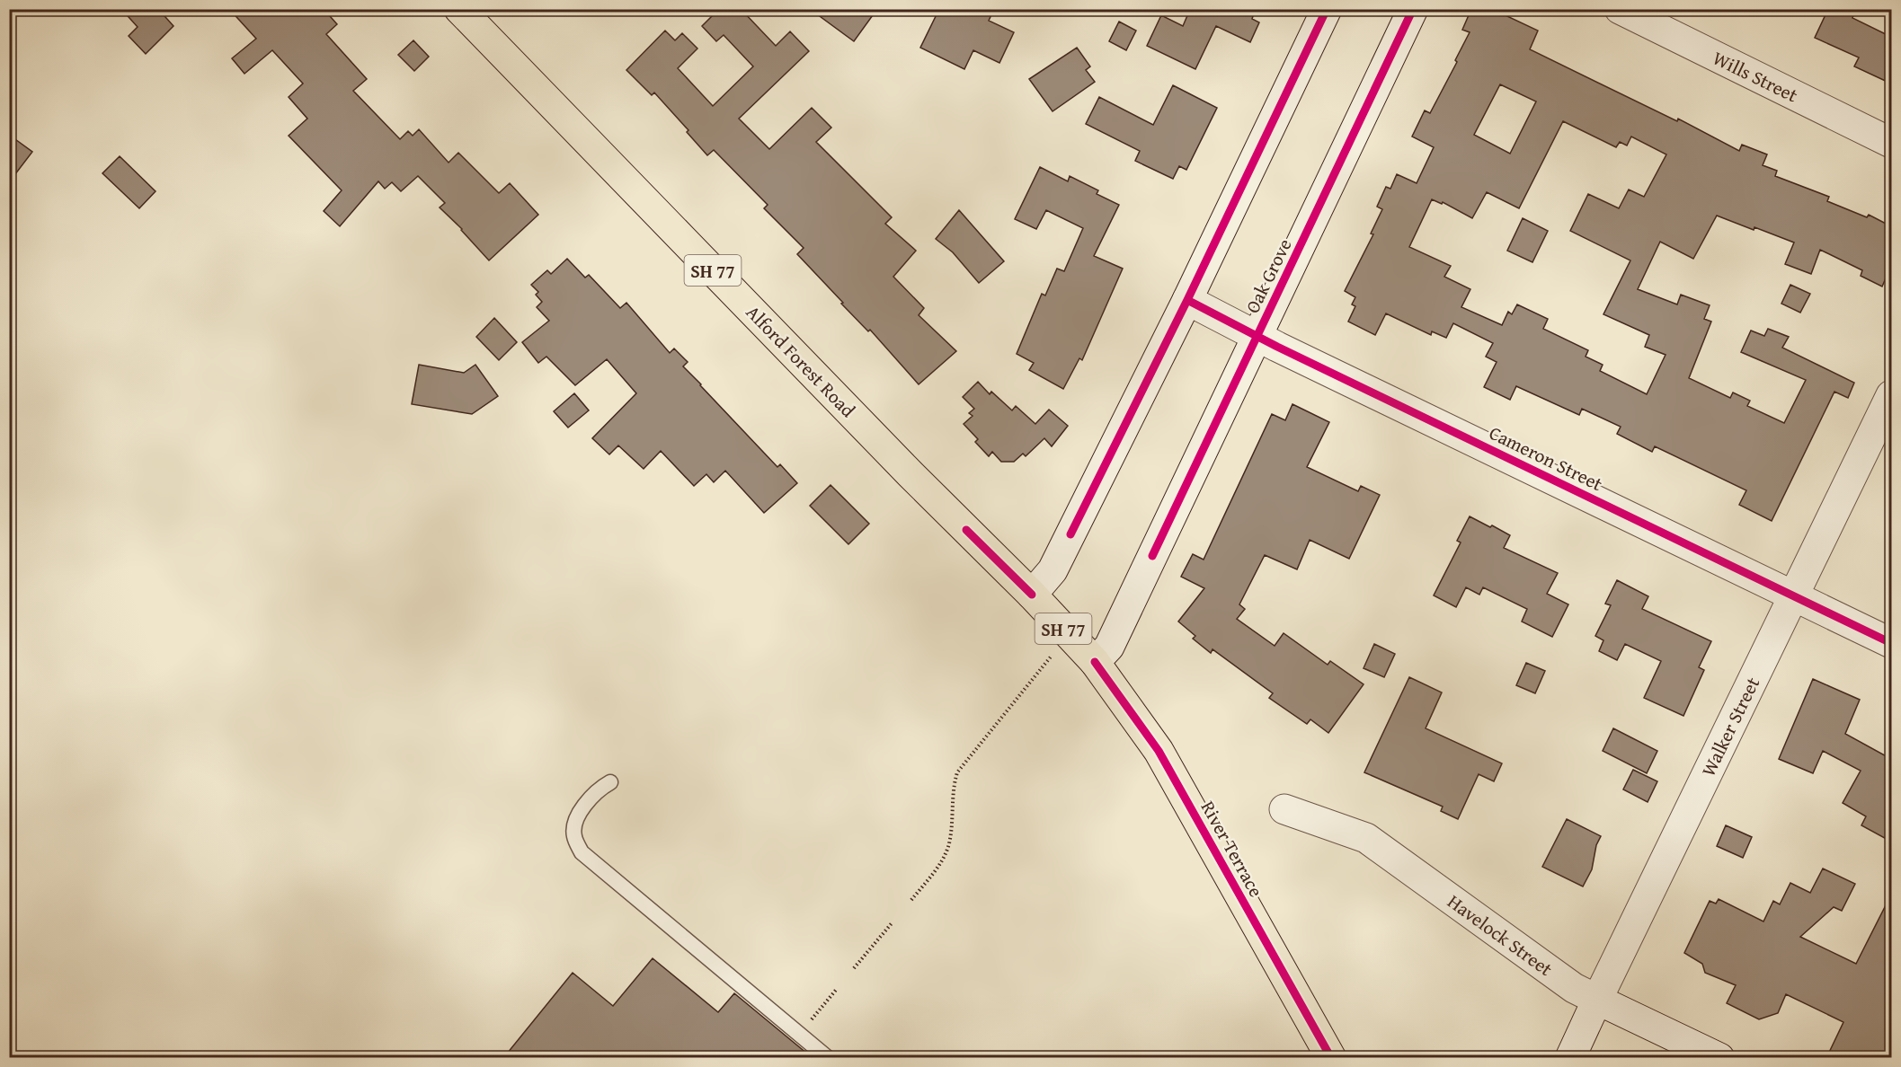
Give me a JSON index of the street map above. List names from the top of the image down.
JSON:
{
  "streets": {
    "main road": ["SH 77", "Alford Forest Road", "River Terrace"],
    "street": [
      "Wills Street",
      "Oak Grove",
      "Cameron Street",
      "Walker Street",
      "Havelock Street"
    ]
  },
  "crossings": [
    ["Oak Grove", "Cameron Street"],
    ["Oak Grove", "River Terrace"],
    ["Alford Forest Road", "River Terrace"],
    ["Cameron Street", "Walker Street"],
    ["Walker Street", "Havelock Street"]
  ]
}
